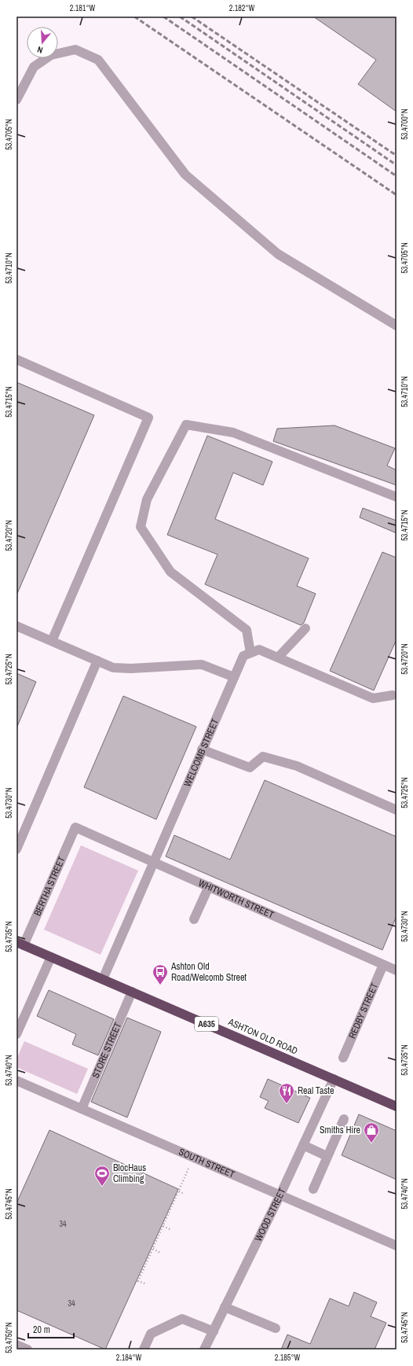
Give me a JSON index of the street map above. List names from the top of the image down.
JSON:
{
  "streets": {
    "highway": ["A635", "ASHTON OLD ROAD"],
    "street": [
      "WELCOMB STREET",
      "BERTHA STREET",
      "WHITWORTH STREET",
      "REDBY STREET",
      "STORE STREET",
      "SOUTH STREET",
      "WOOD STREET"
    ]
  },
  "crossings": [
    ["WELCOMB STREET", "WHITWORTH STREET"],
    ["WELCOMB STREET", "ASHTON OLD ROAD"],
    ["BERTHA STREET", "WHITWORTH STREET"],
    ["BERTHA STREET", "ASHTON OLD ROAD"],
    ["WHITWORTH STREET", "REDBY STREET"],
    ["ASHTON OLD ROAD", "STORE STREET"],
    ["ASHTON OLD ROAD", "WOOD STREET"],
    ["STORE STREET", "SOUTH STREET"],
    ["SOUTH STREET", "WOOD STREET"]
  ],
  "places": {
    "bus stop": ["Ashton Old Road/Welcomb Street"],
    "restaurant": ["Real Taste"],
    "shop": ["Smiths Hire"],
    "sports": ["BlocHaus Climbing"]
  },
  "house_numbers": ["34", "34"],
  "scale_bar": "20 m",
  "north": "bottom",
  "coordinates": [
    "2.181°W",
    "2.182°W",
    "53.4700°N",
    "53.4705°N",
    "53.4710°N",
    "53.4715°N",
    "53.4720°N",
    "53.4725°N",
    "53.4730°N",
    "53.4735°N",
    "53.4740°N",
    "53.4745°N",
    "53.4750°N",
    "2.184°W",
    "2.185°W"
  ]
}
